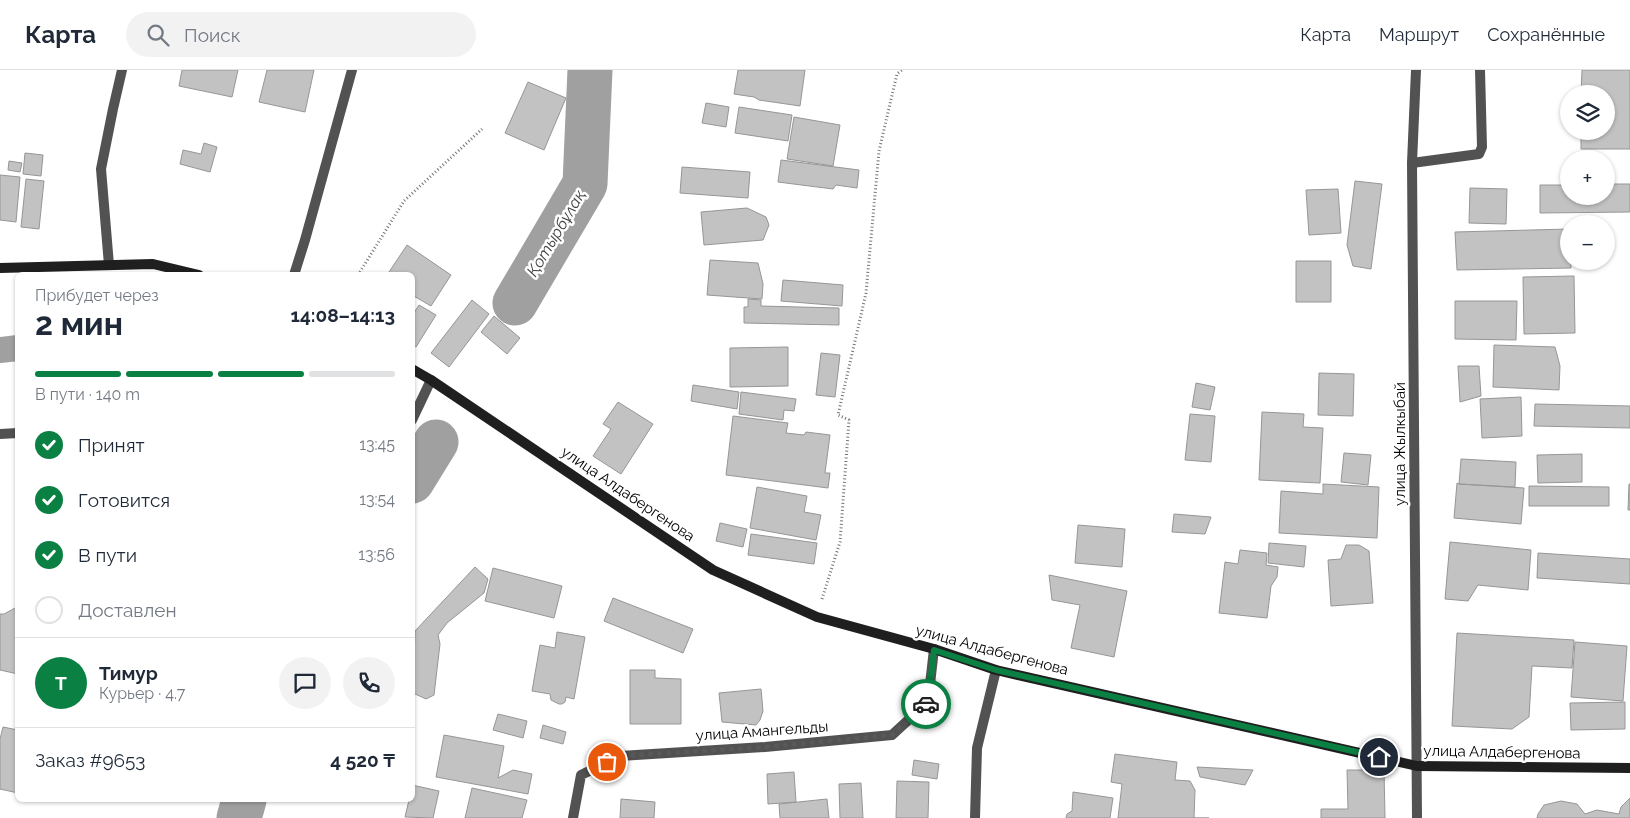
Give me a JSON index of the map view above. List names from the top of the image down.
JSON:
{
  "streets": {
    "main road": ["улица Алдабергенова"],
    "street": ["улица Жылкыбай", "улица Амангельды"]
  },
  "crossings": [
    ["улица Жылкыбай", "улица Алдабергенова"],
    ["улица Алдабергенова", "улица Амангельды"]
  ],
  "water": ["Қотырбұлақ"],
  "page": {
    "header": "Карта",
    "search": "Поиск",
    "nav": ["Карта", "Маршрут", "Сохранённые"],
    "map_buttons": ["+", "−"],
    "heading": ["2 мин", "Прибудет через", "14:08–14:13"],
    "panel": [
      "Тимур",
      "Курьер · 4.7",
      "Заказ #9653",
      "4 520 ₸"
    ],
    "bar": "В пути · 140 m",
    "list": [
      ["Принят", "13:45"],
      ["Готовится", "13:54"],
      ["В пути", "13:56"],
      "Доставлен"
    ],
    "round": "Т"
  }
}
